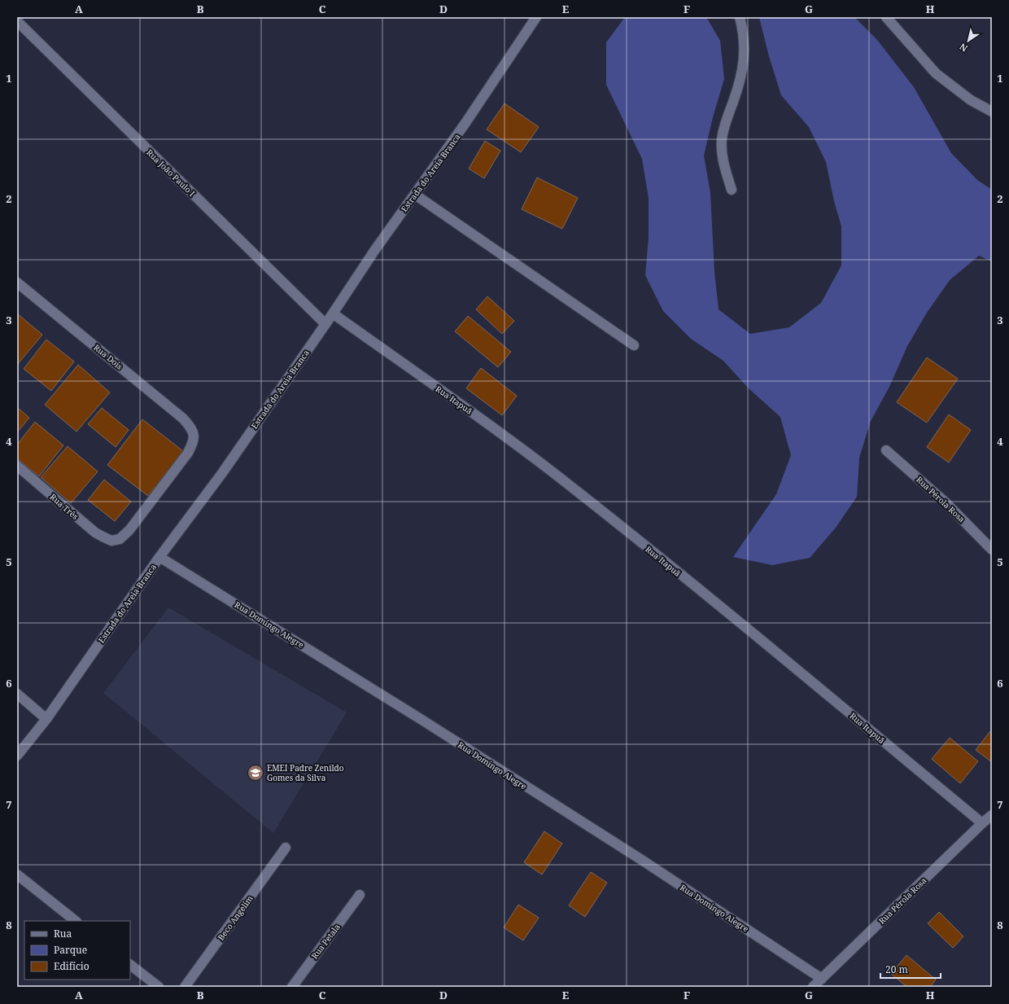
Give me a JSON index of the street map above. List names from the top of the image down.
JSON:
{
  "streets": {
    "street": [
      "Rua João Paulo I",
      "Estrada do Areia Branca",
      "Rua Dois",
      "Rua Itapuã",
      "Rua Pérola Rosa",
      "Rua Três",
      "Rua Domingo Alegre",
      "Beco Angelim",
      "Rua Petala"
    ]
  },
  "crossings": [
    ["Rua João Paulo I", "Estrada do Areia Branca"],
    ["Estrada do Areia Branca", "Rua Itapuã"],
    ["Estrada do Areia Branca", "Rua Domingo Alegre"],
    ["Rua Dois", "Rua Três"],
    ["Rua Itapuã", "Rua Pérola Rosa"],
    ["Rua Pérola Rosa", "Rua Domingo Alegre"]
  ],
  "places": {
    "school or university": ["EMEI Padre Zenildo Gomes da Silva"]
  },
  "legend": ["Rua", "Parque", "Edifício"],
  "scale_bar": "20 m",
  "north": "bottom left",
  "grid": {
    "columns": [
      "A",
      "B",
      "C",
      "D",
      "E",
      "F",
      "G",
      "H"
    ],
    "rows": [
      "1",
      "2",
      "3",
      "4",
      "5",
      "6",
      "7",
      "8"
    ]
  }
}
